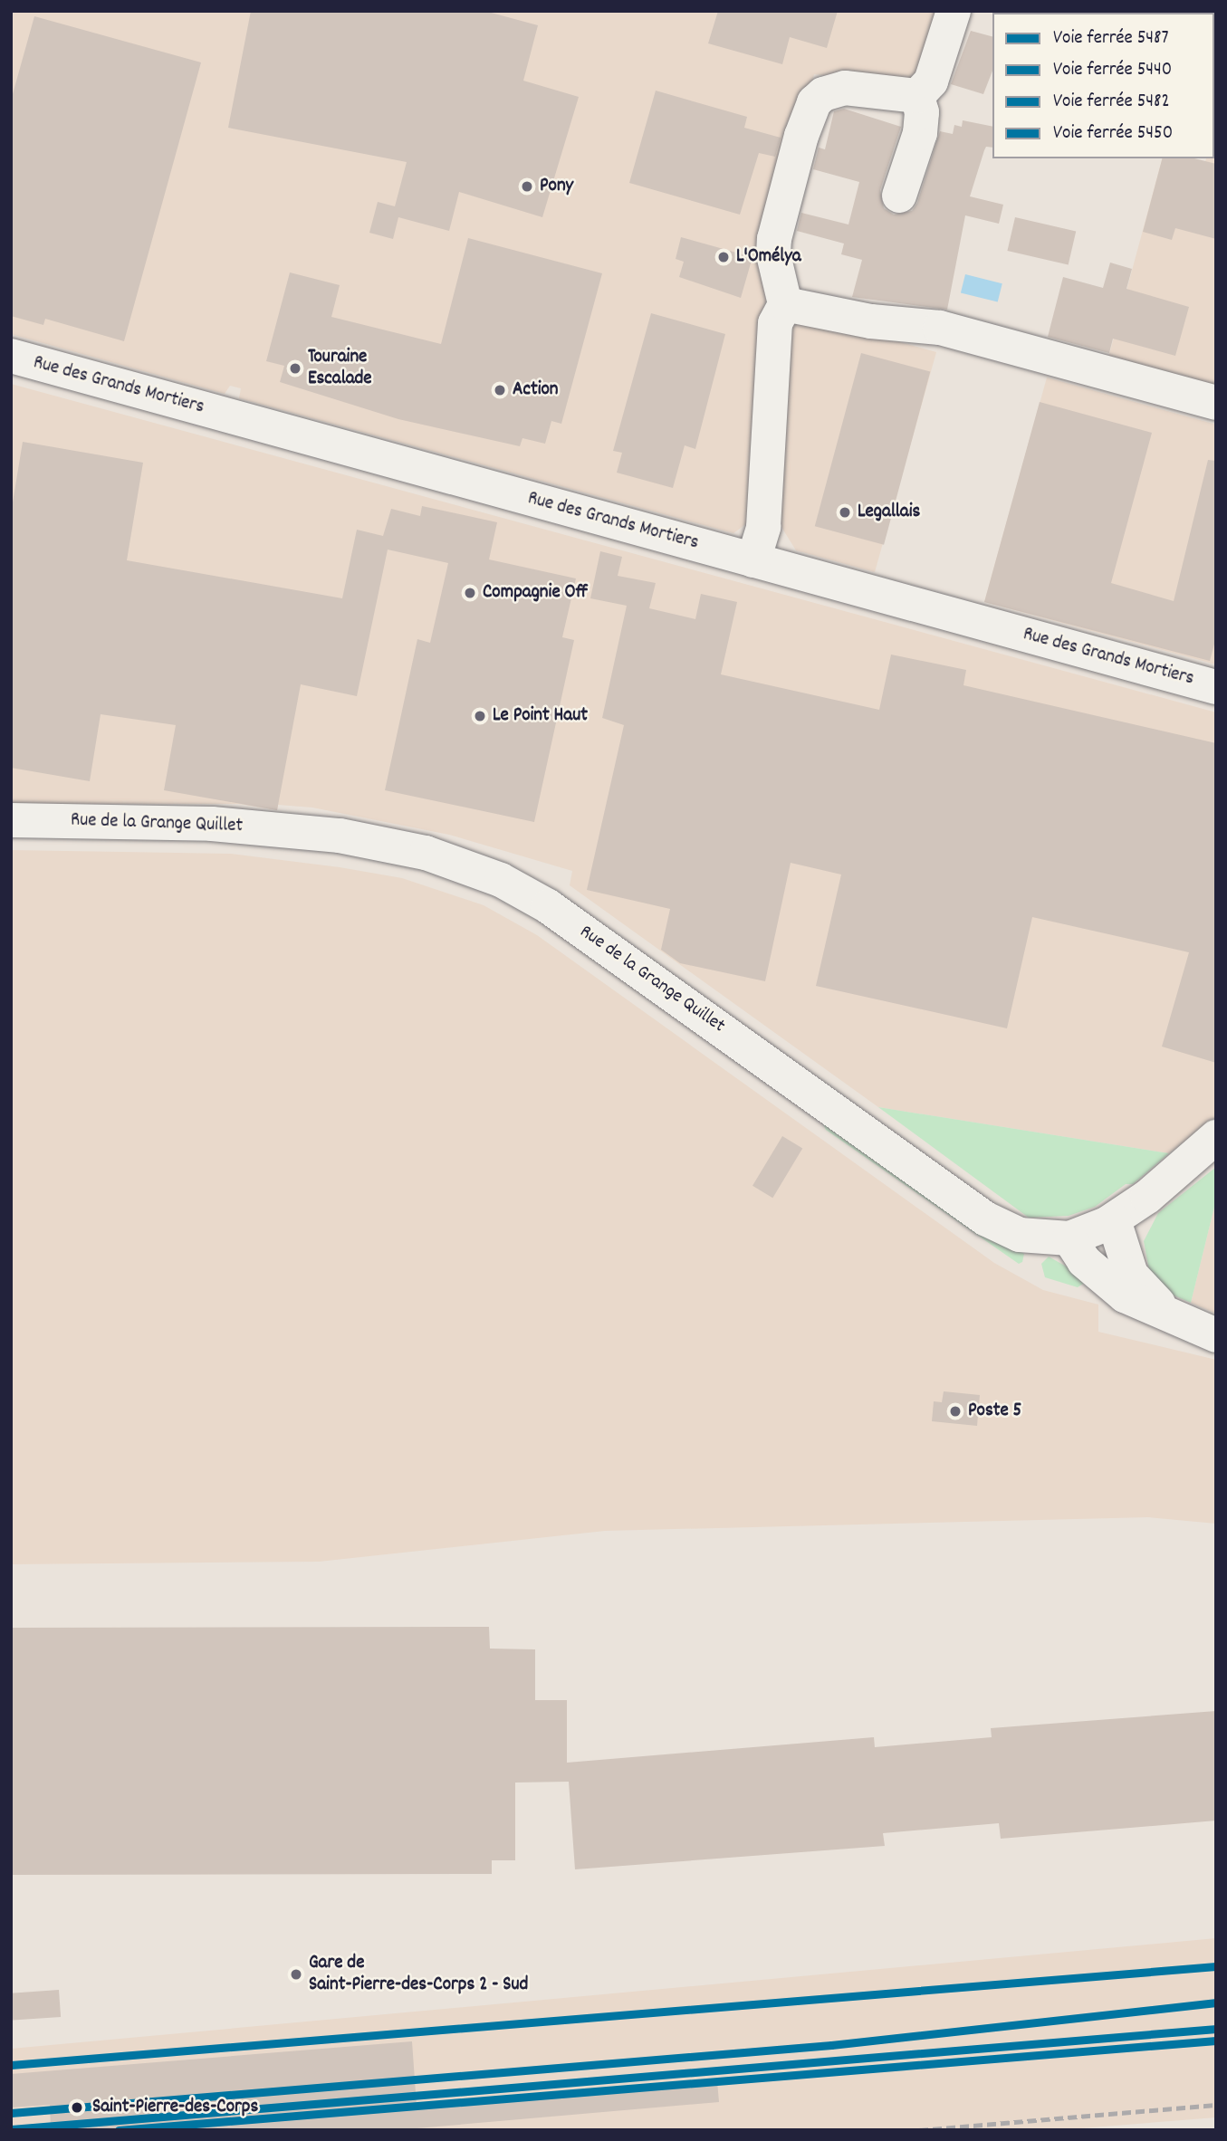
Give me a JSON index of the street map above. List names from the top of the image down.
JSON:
{
  "streets": {
    "street": ["Rue des Grands Mortiers", "Rue de la Grange Quillet"]
  },
  "places": [
    "Pony",
    "L'Omélya",
    "Touraine Escalade",
    "Action",
    "Legallais",
    "Compagnie Off",
    "Le Point Haut",
    "Poste 5",
    "Gare de Saint-Pierre-des-Corps 2 - Sud",
    "Saint-Pierre-des-Corps"
  ],
  "lines": [
    "rail line 5450",
    "rail line 5487",
    "rail line 5440",
    "rail line 5482"
  ],
  "legend": [
    "Voie ferrée 5487",
    "Voie ferrée 5440",
    "Voie ferrée 5482",
    "Voie ferrée 5450"
  ]
}
